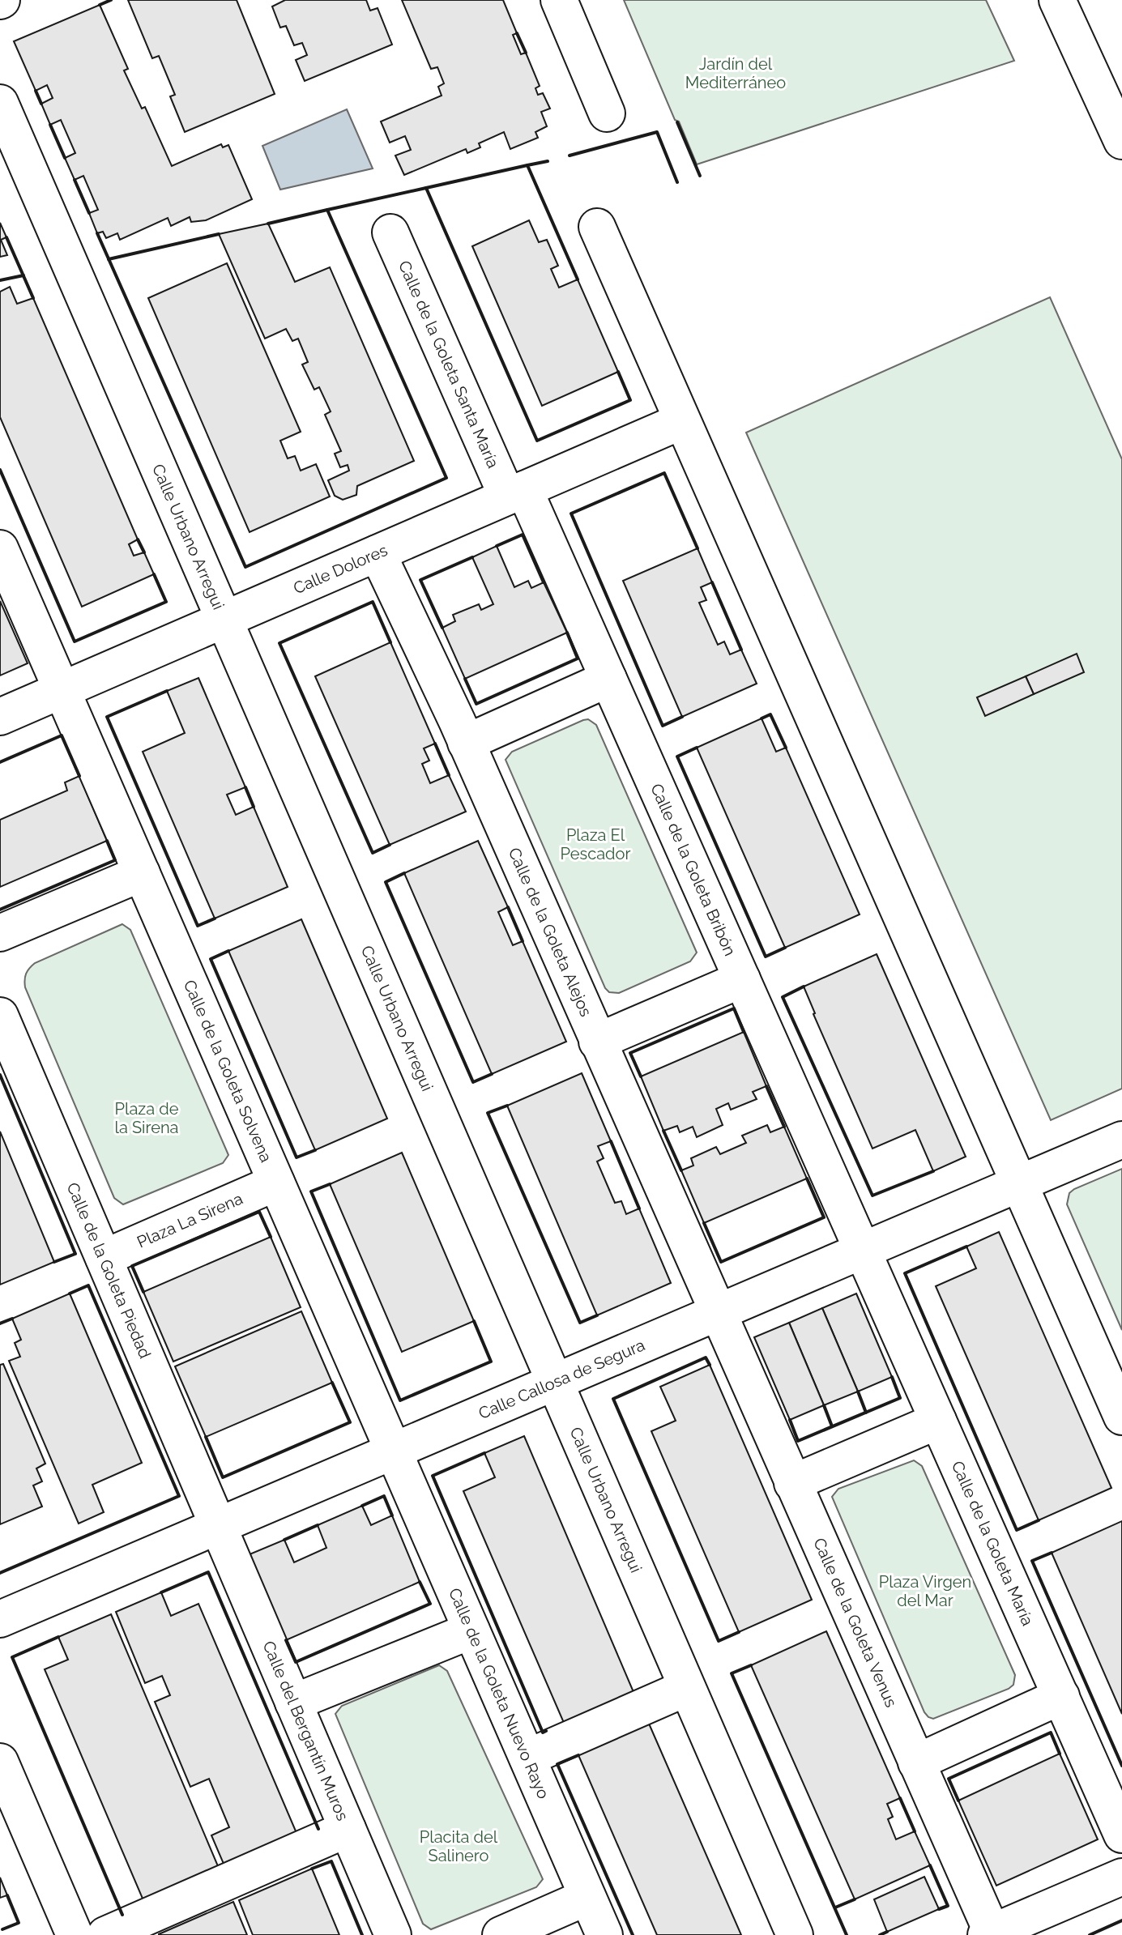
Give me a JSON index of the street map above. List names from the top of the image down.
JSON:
{
  "streets": {
    "main road": [
      "Calle de la Goleta Santa María",
      "Calle Urbano Arregui",
      "Calle Dolores",
      "Calle de la Goleta Bribón",
      "Calle de la Goleta Alejos",
      "Calle de la Goleta Solvena",
      "Plaza La Sirena",
      "Calle de la Goleta Piedad",
      "Calle Callosa de Segura",
      "Calle de la Goleta María",
      "Calle de la Goleta Venus",
      "Calle de la Goleta Nuevo Rayo",
      "Calle del Bergantín Muros"
    ]
  },
  "crossings": [
    ["Calle de la Goleta Santa María", "Calle Dolores"],
    ["Calle de la Goleta Santa María", "Calle de la Goleta Bribón"],
    ["Calle Urbano Arregui", "Calle Dolores"],
    ["Calle Urbano Arregui", "Calle Callosa de Segura"],
    ["Calle Dolores", "Calle de la Goleta Bribón"],
    ["Calle Dolores", "Calle de la Goleta Alejos"],
    ["Calle Dolores", "Calle de la Goleta Solvena"],
    ["Calle de la Goleta Bribón", "Calle Callosa de Segura"],
    ["Calle de la Goleta Bribón", "Calle de la Goleta María"],
    ["Calle de la Goleta Alejos", "Calle Callosa de Segura"],
    ["Calle de la Goleta Alejos", "Calle de la Goleta Venus"],
    ["Calle de la Goleta Solvena", "Plaza La Sirena"],
    ["Calle de la Goleta Solvena", "Calle Callosa de Segura"],
    ["Calle de la Goleta Solvena", "Calle de la Goleta Nuevo Rayo"],
    ["Plaza La Sirena", "Calle de la Goleta Piedad"],
    ["Calle de la Goleta Piedad", "Calle Callosa de Segura"],
    ["Calle de la Goleta Piedad", "Calle del Bergantín Muros"],
    ["Calle Callosa de Segura", "Calle de la Goleta María"],
    ["Calle Callosa de Segura", "Calle de la Goleta Venus"],
    ["Calle Callosa de Segura", "Calle de la Goleta Nuevo Rayo"],
    ["Calle Callosa de Segura", "Calle del Bergantín Muros"]
  ],
  "parks": [
    "Jardín del Mediterráneo",
    "Plaza El Pescador",
    "Plaza de la Sirena",
    "Plaza Virgen del Mar",
    "Placita del Salinero"
  ]
}
